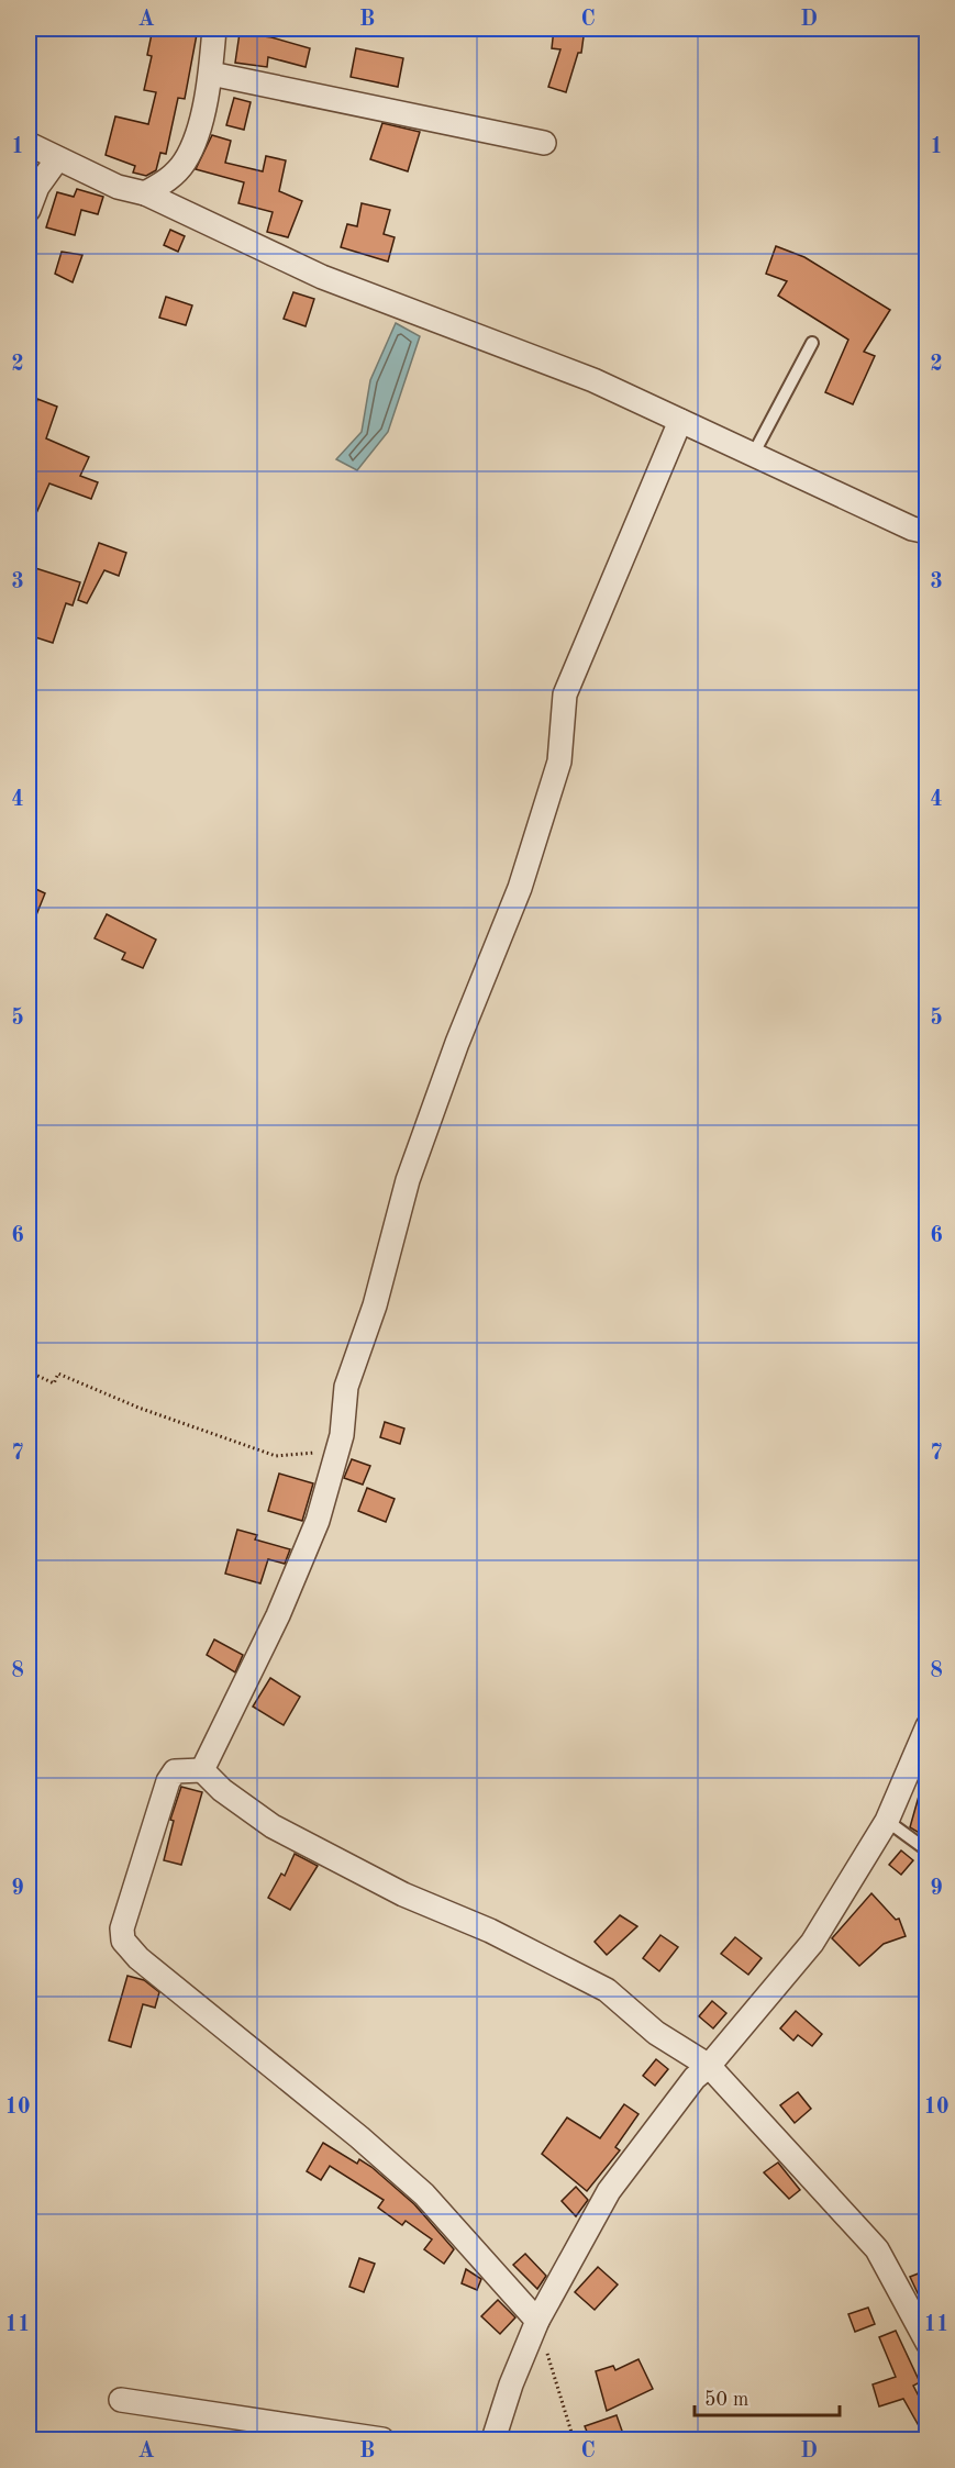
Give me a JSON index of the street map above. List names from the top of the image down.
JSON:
{
  "scale_bar": "50 m",
  "grid": {
    "columns": [
      "A",
      "B",
      "C",
      "D"
    ],
    "rows": [
      "1",
      "2",
      "3",
      "4",
      "5",
      "6",
      "7",
      "8",
      "9",
      "10",
      "11"
    ]
  }
}
